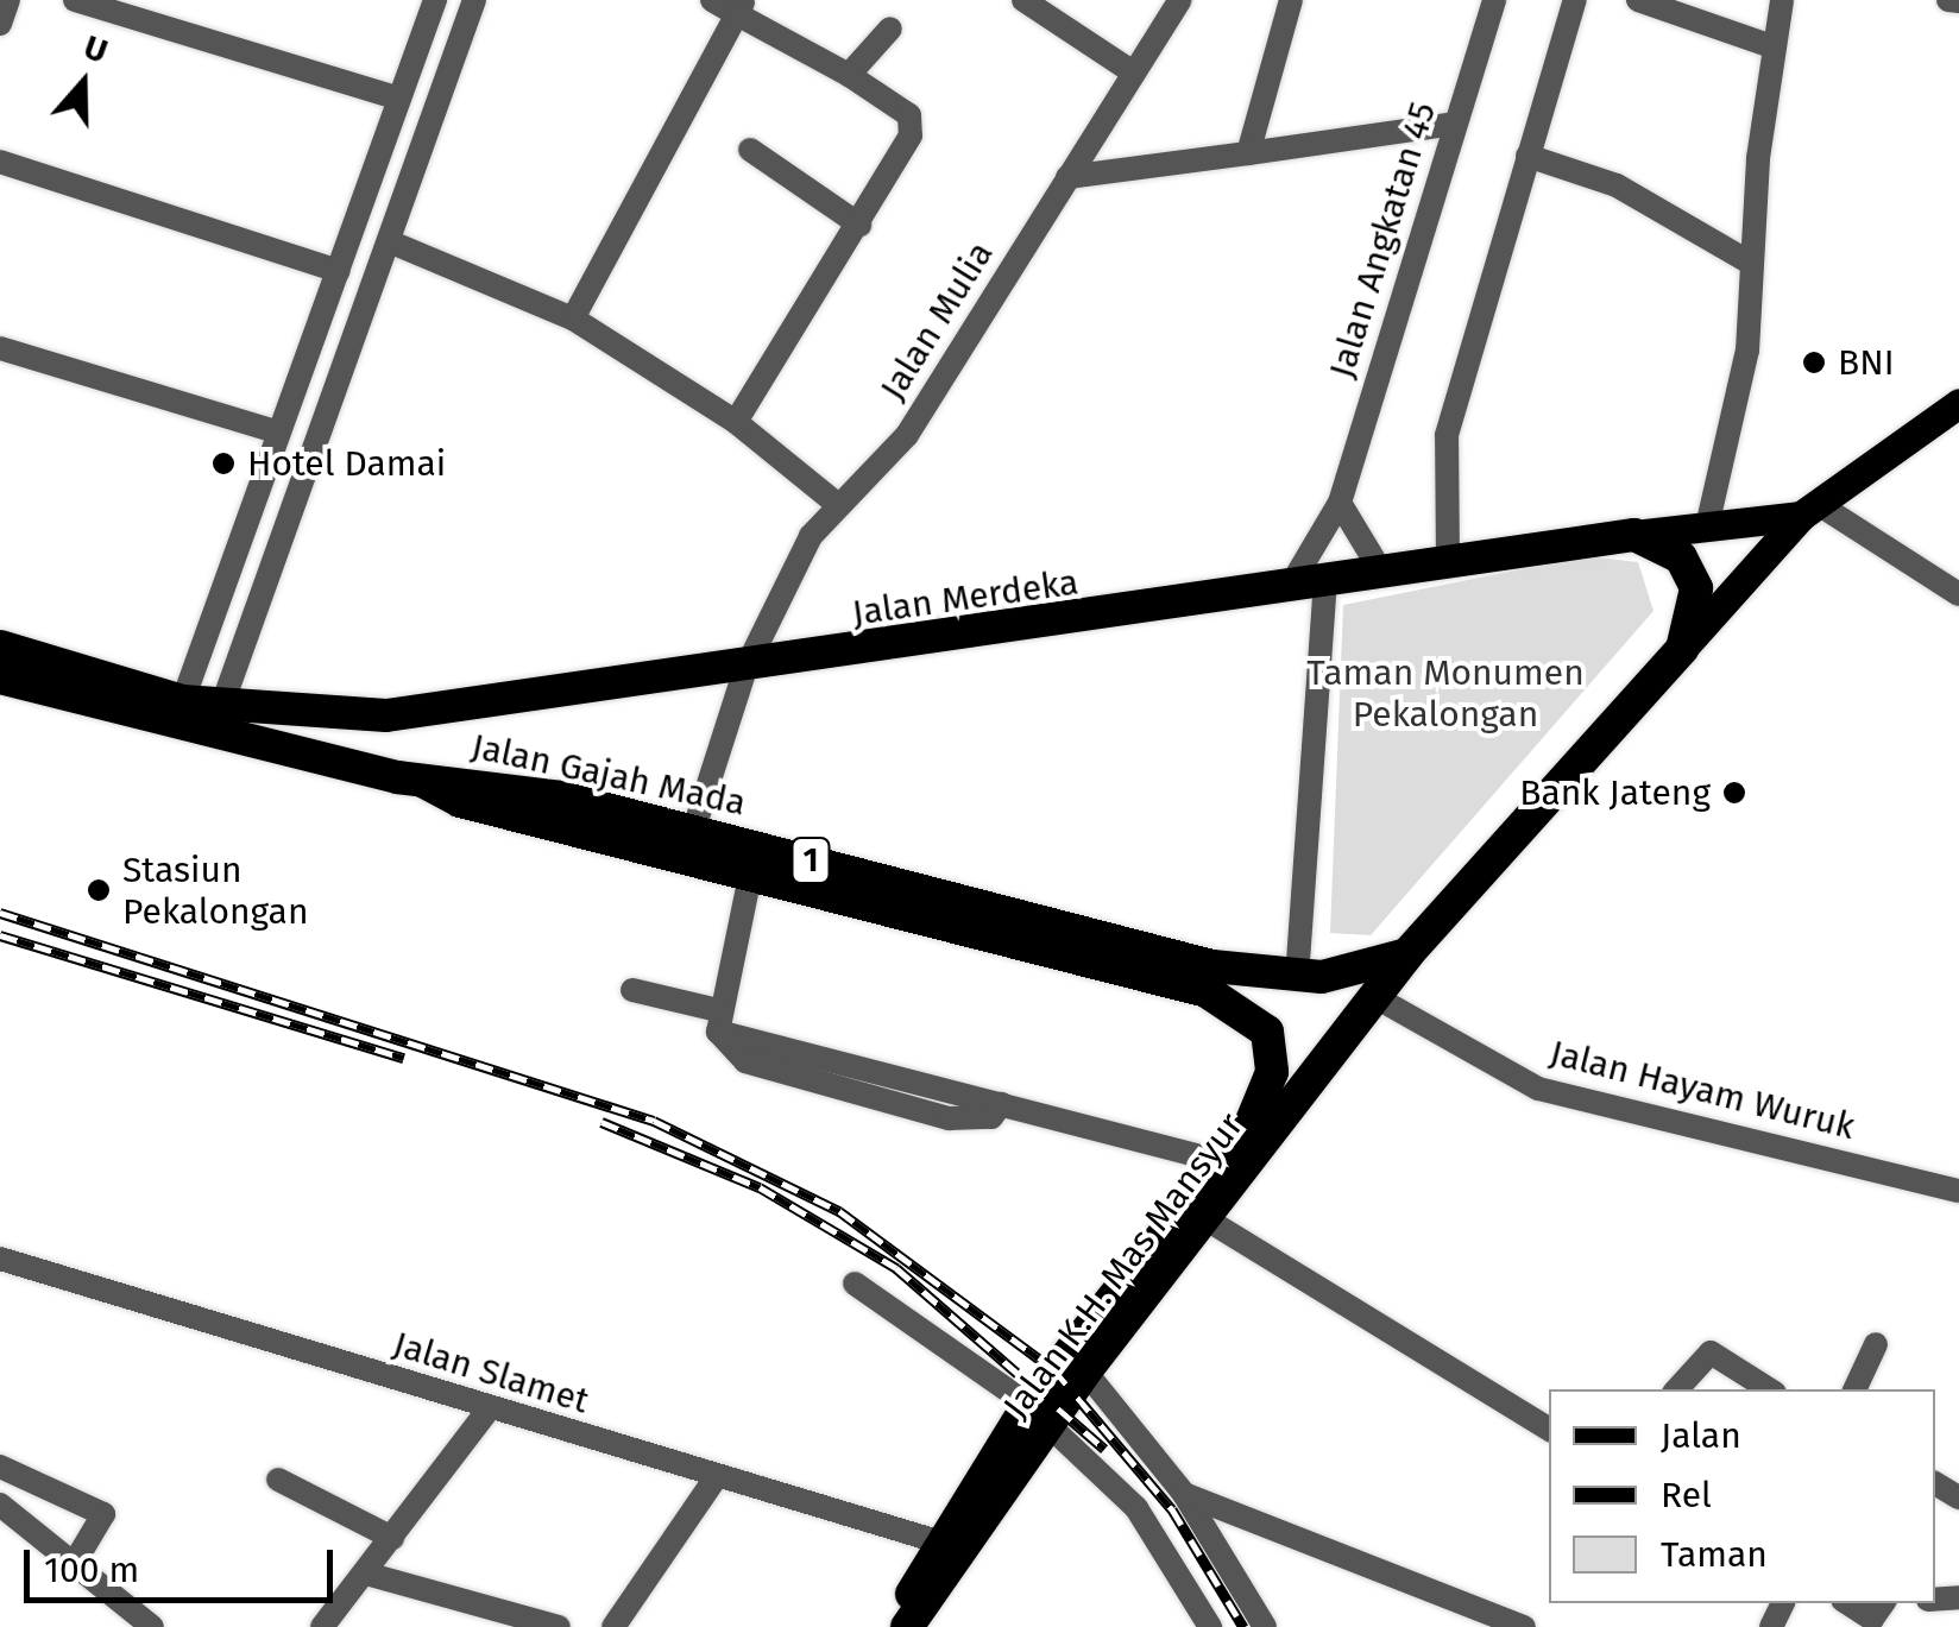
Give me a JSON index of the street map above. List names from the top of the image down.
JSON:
{
  "streets": {
    "highway": [
      "Jalan Merdeka",
      "Jalan Gajah Mada",
      "1",
      "Jalan K.H. Mas Mansyur"
    ],
    "street": [
      "Jalan Angkatan 45",
      "Jalan Mulia",
      "Jalan Hayam Wuruk",
      "Jalan Slamet"
    ]
  },
  "crossings": [
    ["Jalan Angkatan 45", "Jalan Merdeka"],
    ["Jalan Mulia", "Jalan Merdeka"],
    ["Jalan Mulia", "Jalan Gajah Mada"],
    ["Jalan Merdeka", "Jalan Gajah Mada"],
    ["Jalan Gajah Mada", "1"],
    ["Jalan Gajah Mada", "Jalan K.H. Mas Mansyur"],
    ["1", "Jalan K.H. Mas Mansyur"],
    ["Jalan Hayam Wuruk", "Jalan K.H. Mas Mansyur"],
    ["Jalan K.H. Mas Mansyur", "Jalan Slamet"]
  ],
  "parks": ["Taman Monumen Pekalongan"],
  "places": [
    "BNI",
    "Hotel Damai",
    "Bank Jateng",
    "Stasiun Pekalongan"
  ],
  "legend": ["Jalan", "Rel", "Taman"],
  "scale_bar": "100 m",
  "north": "top"
}
